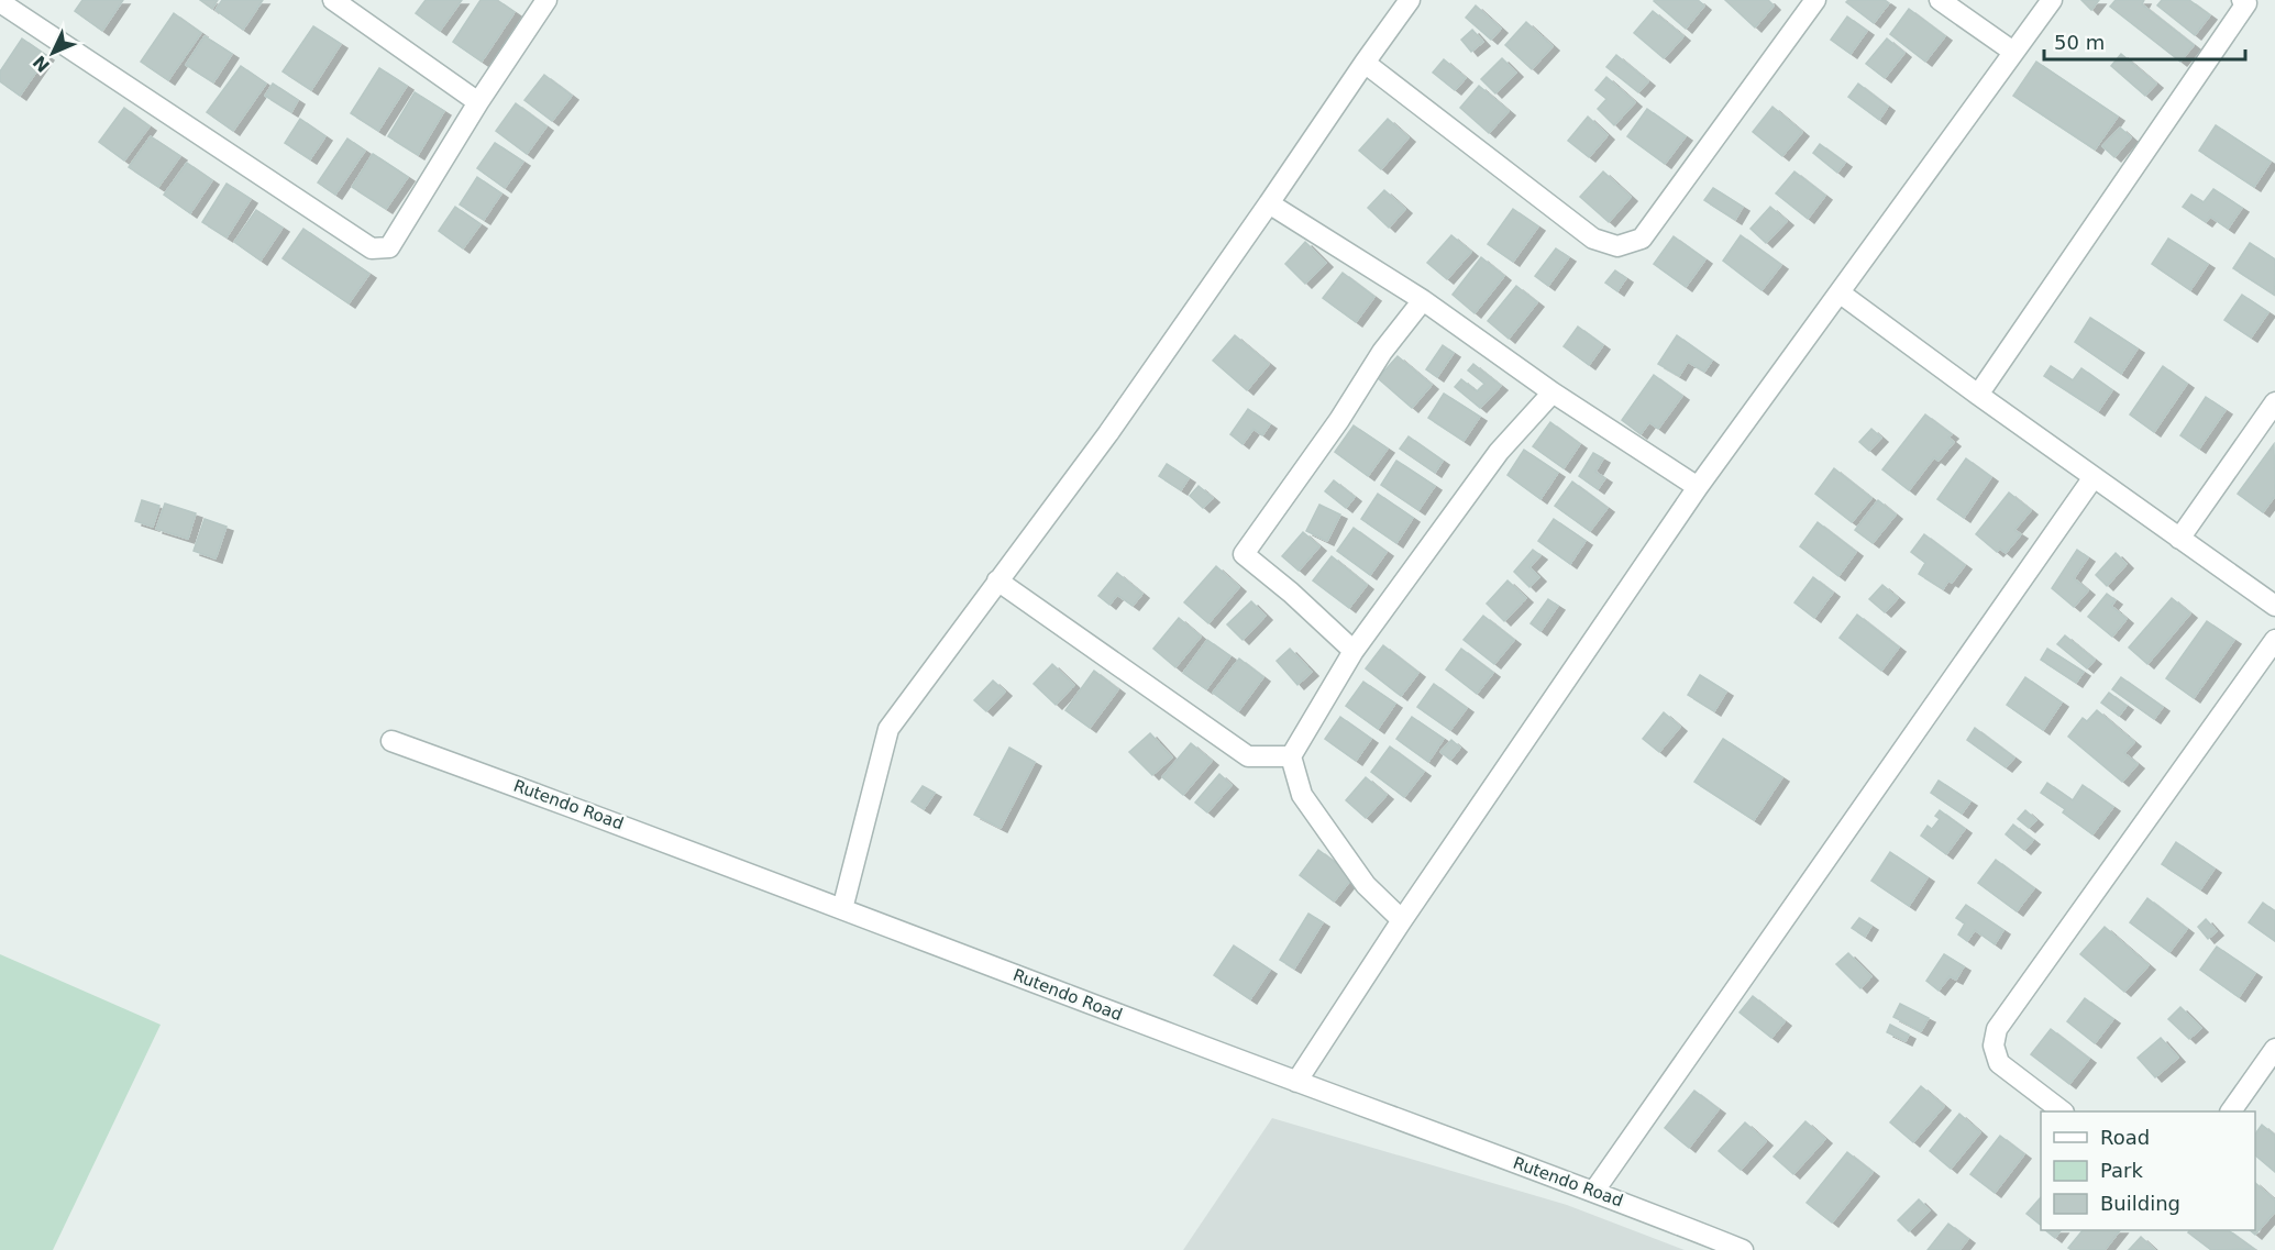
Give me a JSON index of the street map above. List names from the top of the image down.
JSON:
{
  "streets": {
    "street": ["Rutendo Road"]
  },
  "legend": ["Road", "Park", "Building"],
  "scale_bar": "50 m",
  "north": "bottom left"
}
